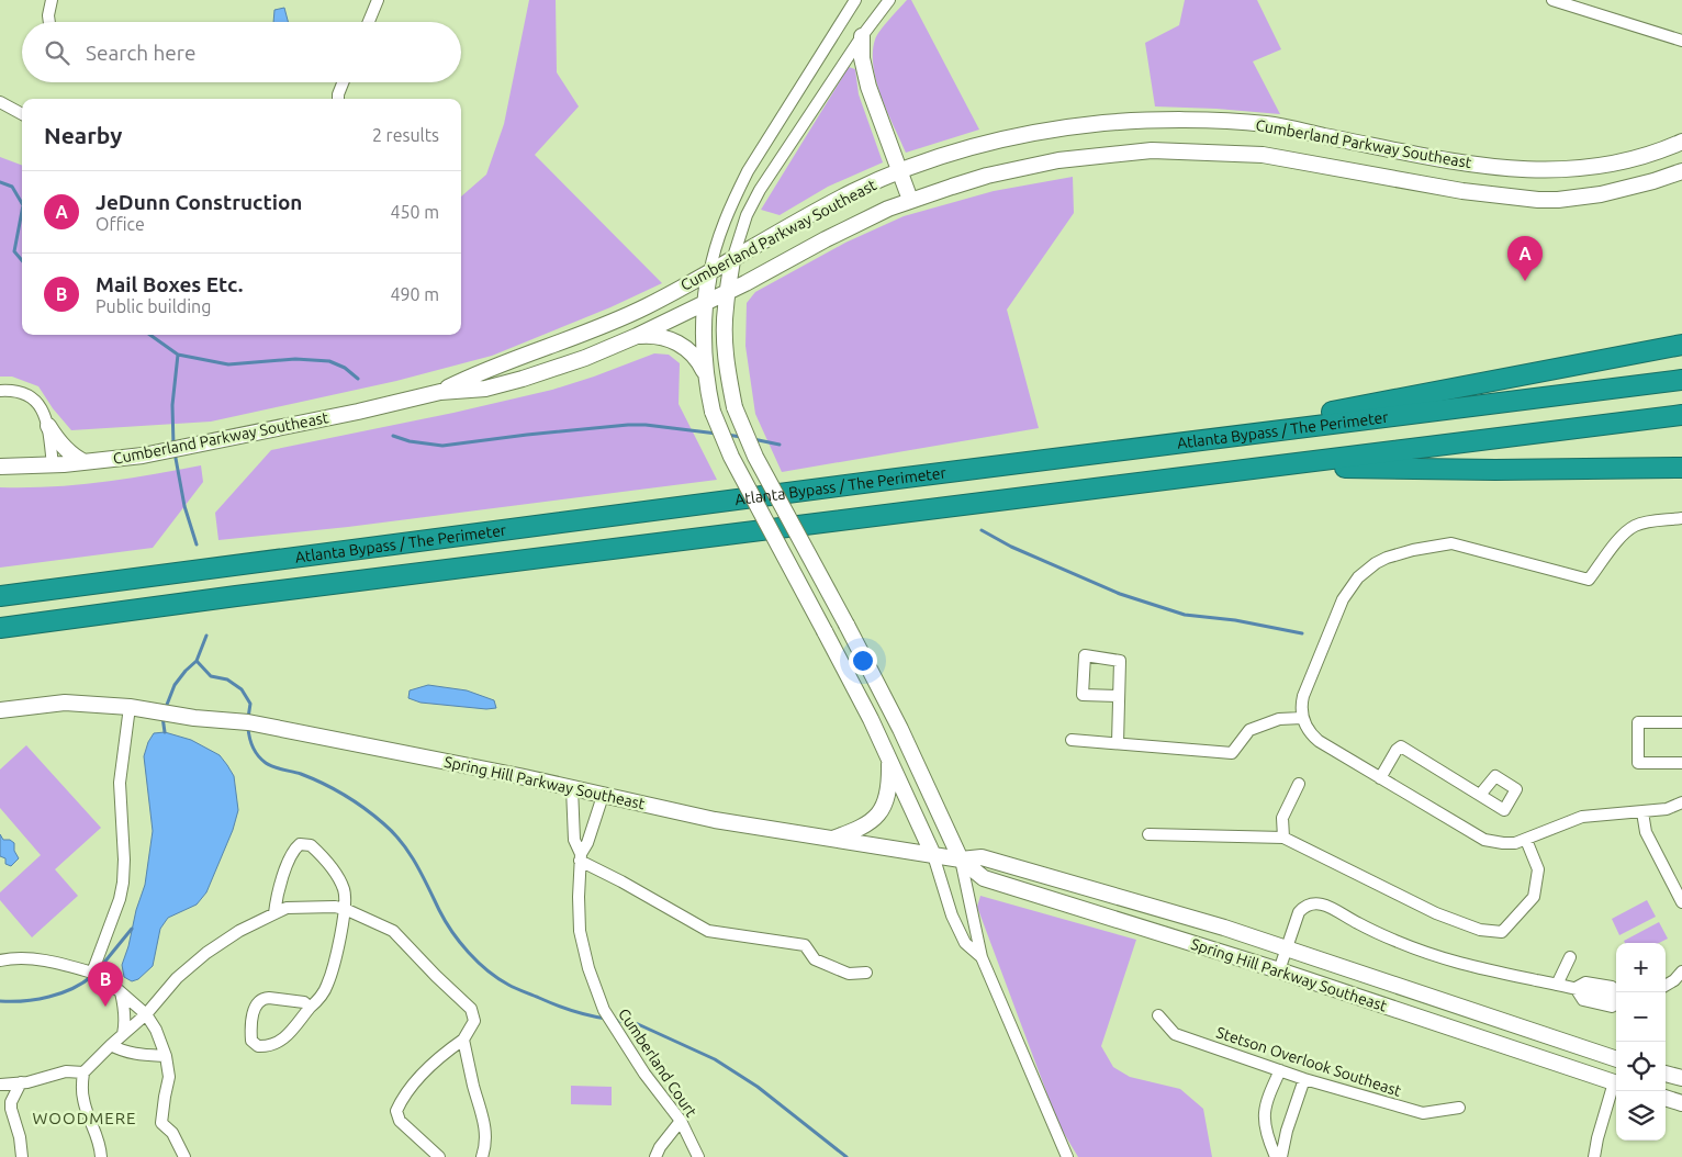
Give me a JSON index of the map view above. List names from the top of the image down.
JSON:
{
  "streets": {
    "highway": ["Atlanta Bypass / The Perimeter"],
    "street": [
      "Cumberland Parkway Southeast",
      "Spring Hill Parkway Southeast",
      "Stetson Overlook Southeast",
      "Cumberland Court"
    ]
  },
  "crossings": [
    ["Spring Hill Parkway Southeast", "Cumberland Court"]
  ],
  "districts": ["WOODMERE"],
  "page": {
    "search": "Search here",
    "heading": ["Nearby", "2 results"],
    "list": [
      {
        "mark": "A",
        "name": "JeDunn Construction",
        "note": "Office",
        "value": "450 m"
      },
      {
        "mark": "B",
        "name": "Mail Boxes Etc.",
        "note": "Public building",
        "value": "490 m"
      }
    ],
    "pins": ["A", "B"],
    "map_buttons": ["+", "−"]
  }
}
